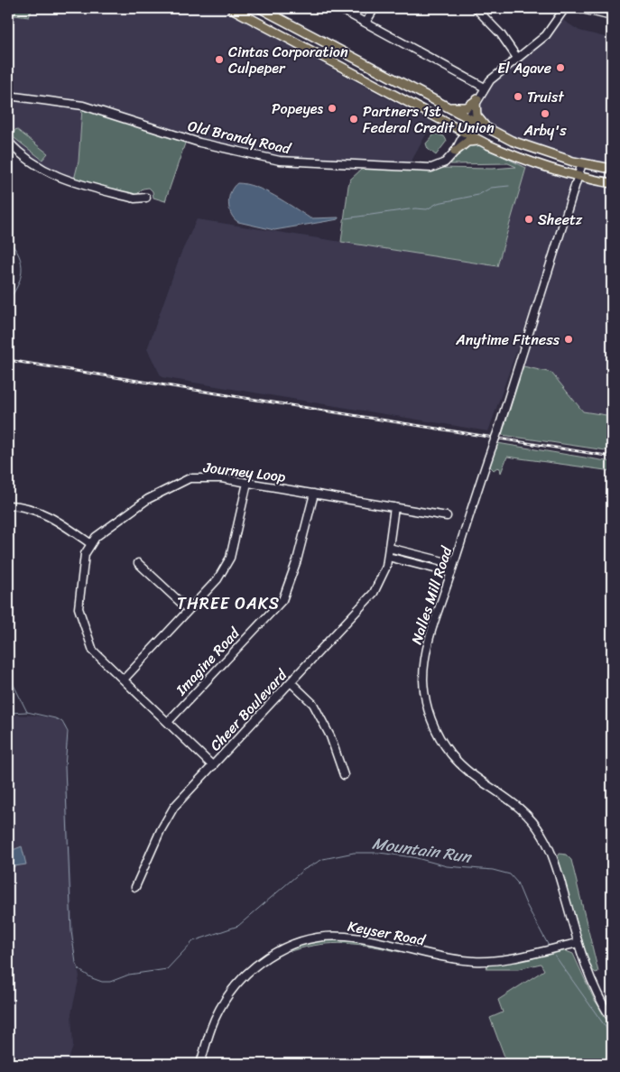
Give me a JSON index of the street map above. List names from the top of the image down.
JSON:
{
  "streets": {
    "street": [
      "Old Brandy Road",
      "Journey Loop",
      "Nalles Mill Road",
      "Imagine Road",
      "Cheer Boulevard",
      "Keyser Road"
    ]
  },
  "crossings": [
    ["Journey Loop", "Imagine Road"],
    ["Journey Loop", "Cheer Boulevard"],
    ["Nalles Mill Road", "Keyser Road"]
  ],
  "districts": ["THREE OAKS"],
  "water": ["Mountain Run"],
  "places": [
    "Cintas Corporation Culpeper",
    "El Agave",
    "Truist",
    "Popeyes",
    "Arby's",
    "Partners 1st Federal Credit Union",
    "Sheetz",
    "Anytime Fitness"
  ]
}
